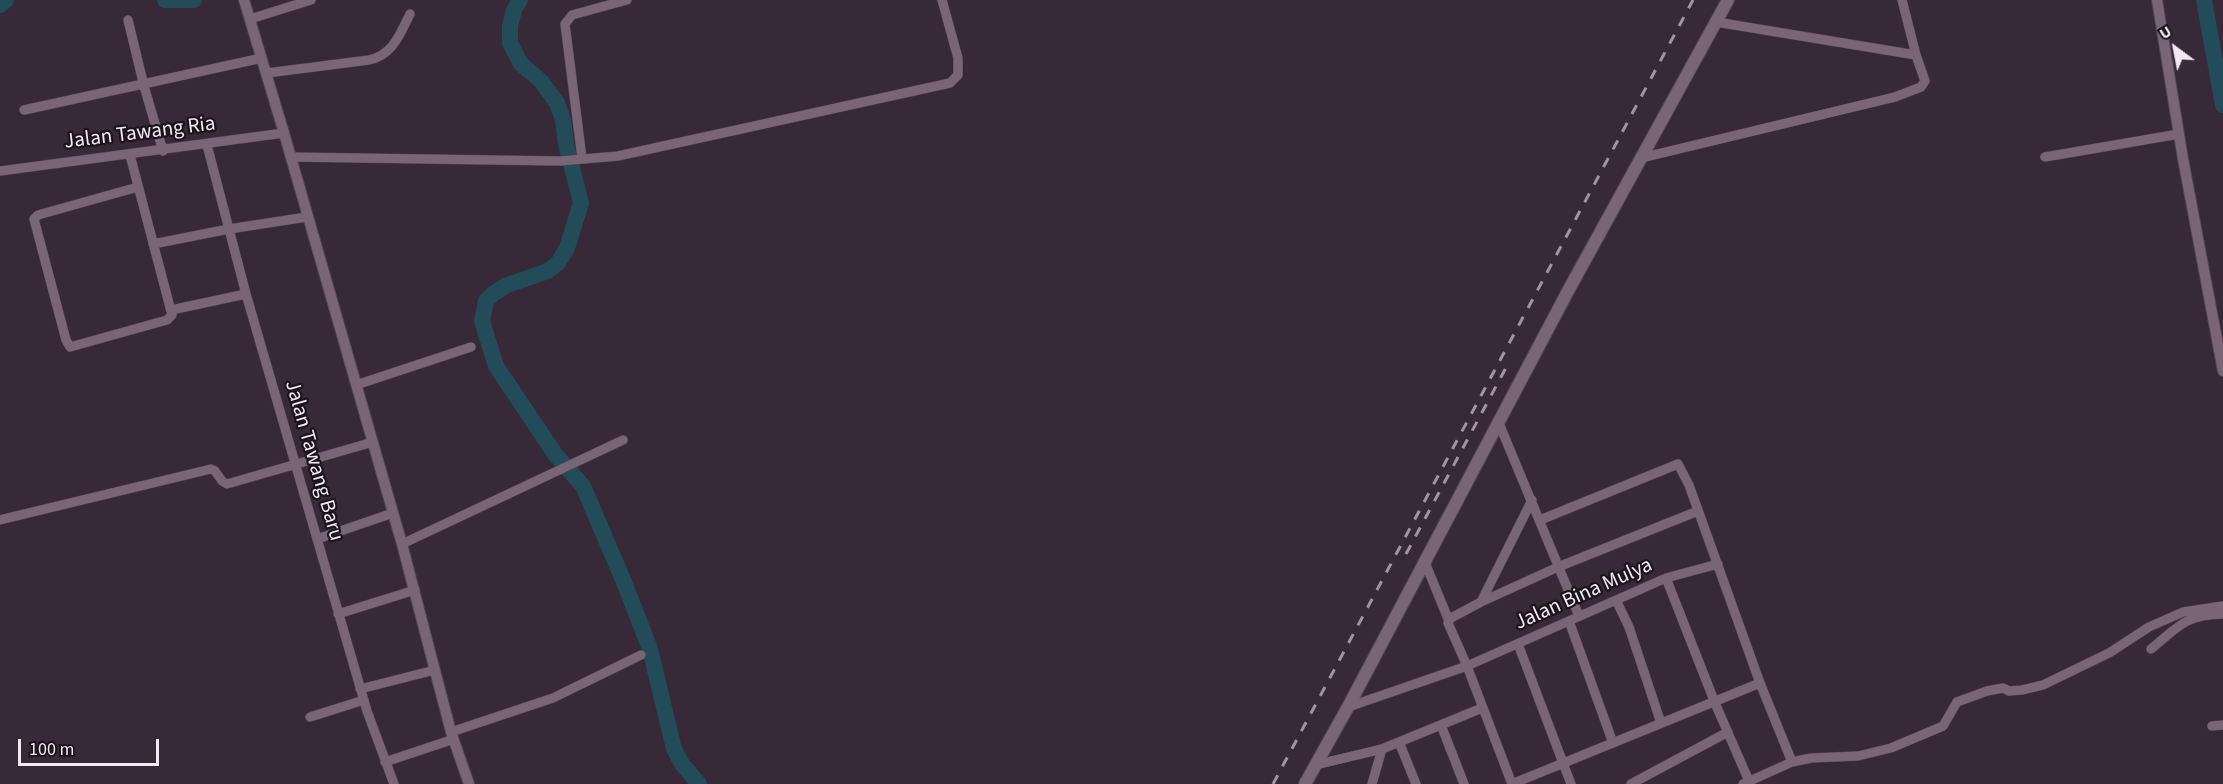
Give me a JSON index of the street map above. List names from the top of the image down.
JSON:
{
  "streets": {
    "street": ["Jalan Tawang Ria", "Jalan Tawang Baru", "Jalan Bina Mulya"]
  },
  "crossings": [
    ["Jalan Tawang Ria", "Jalan Tawang Baru"]
  ],
  "scale_bar": "100 m",
  "north": "top left"
}
